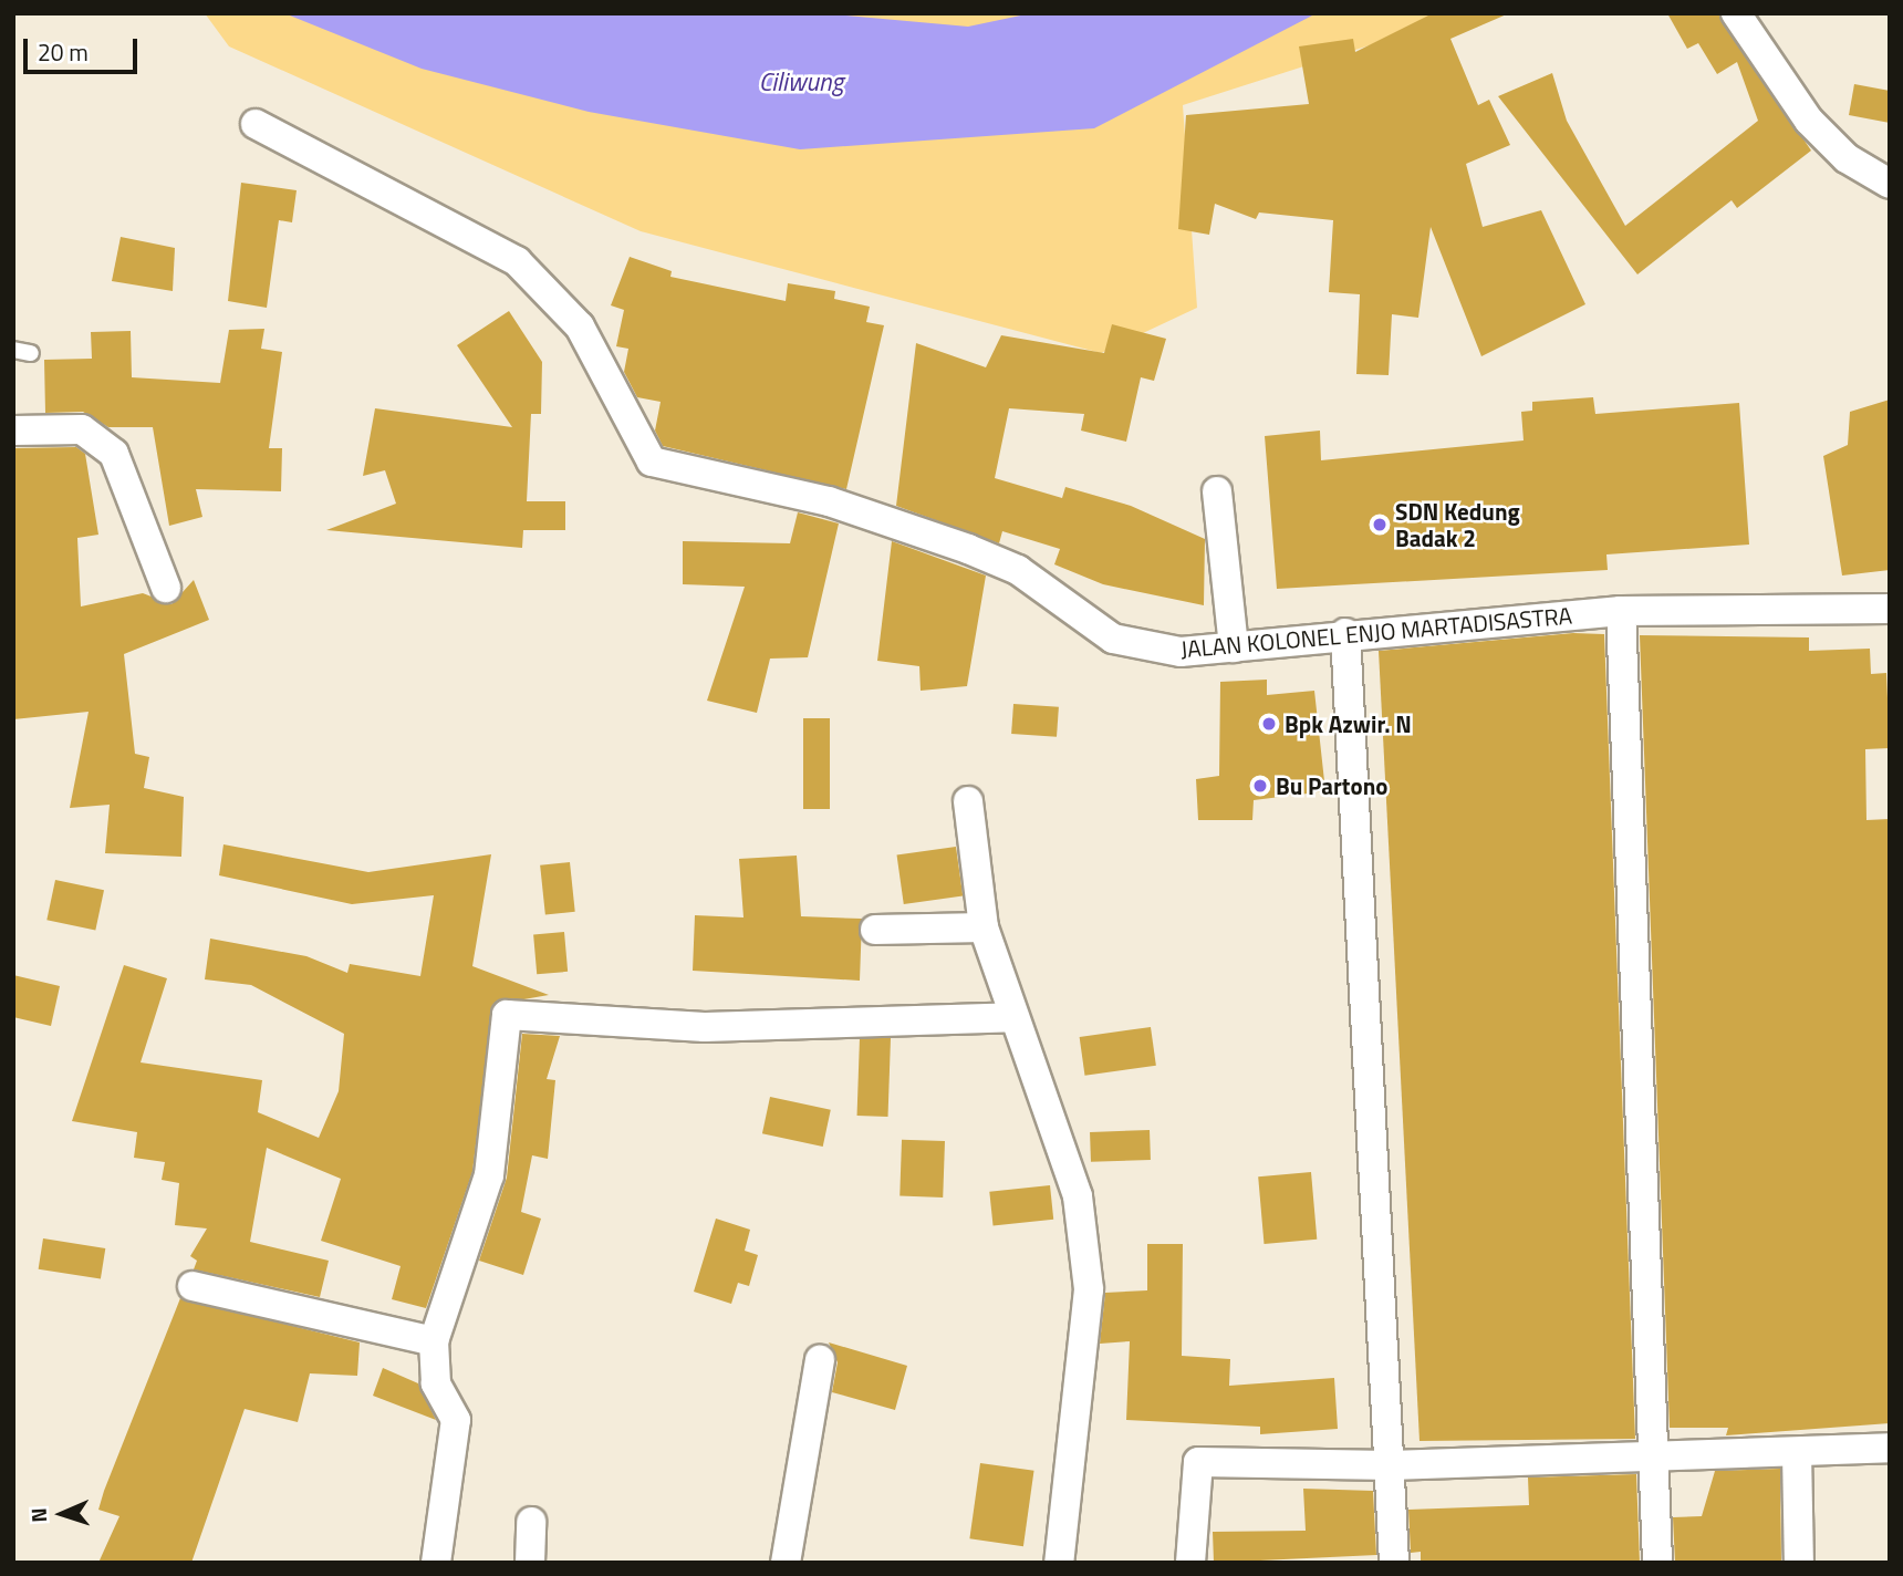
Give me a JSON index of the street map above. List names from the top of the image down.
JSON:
{
  "streets": {
    "street": ["JALAN KOLONEL ENJO MARTADISASTRA"]
  },
  "water": ["Ciliwung"],
  "places": ["SDN Kedung Badak 2", "Bpk Azwir. N", "Bu Partono"],
  "scale_bar": "20 m",
  "north": "left"
}
